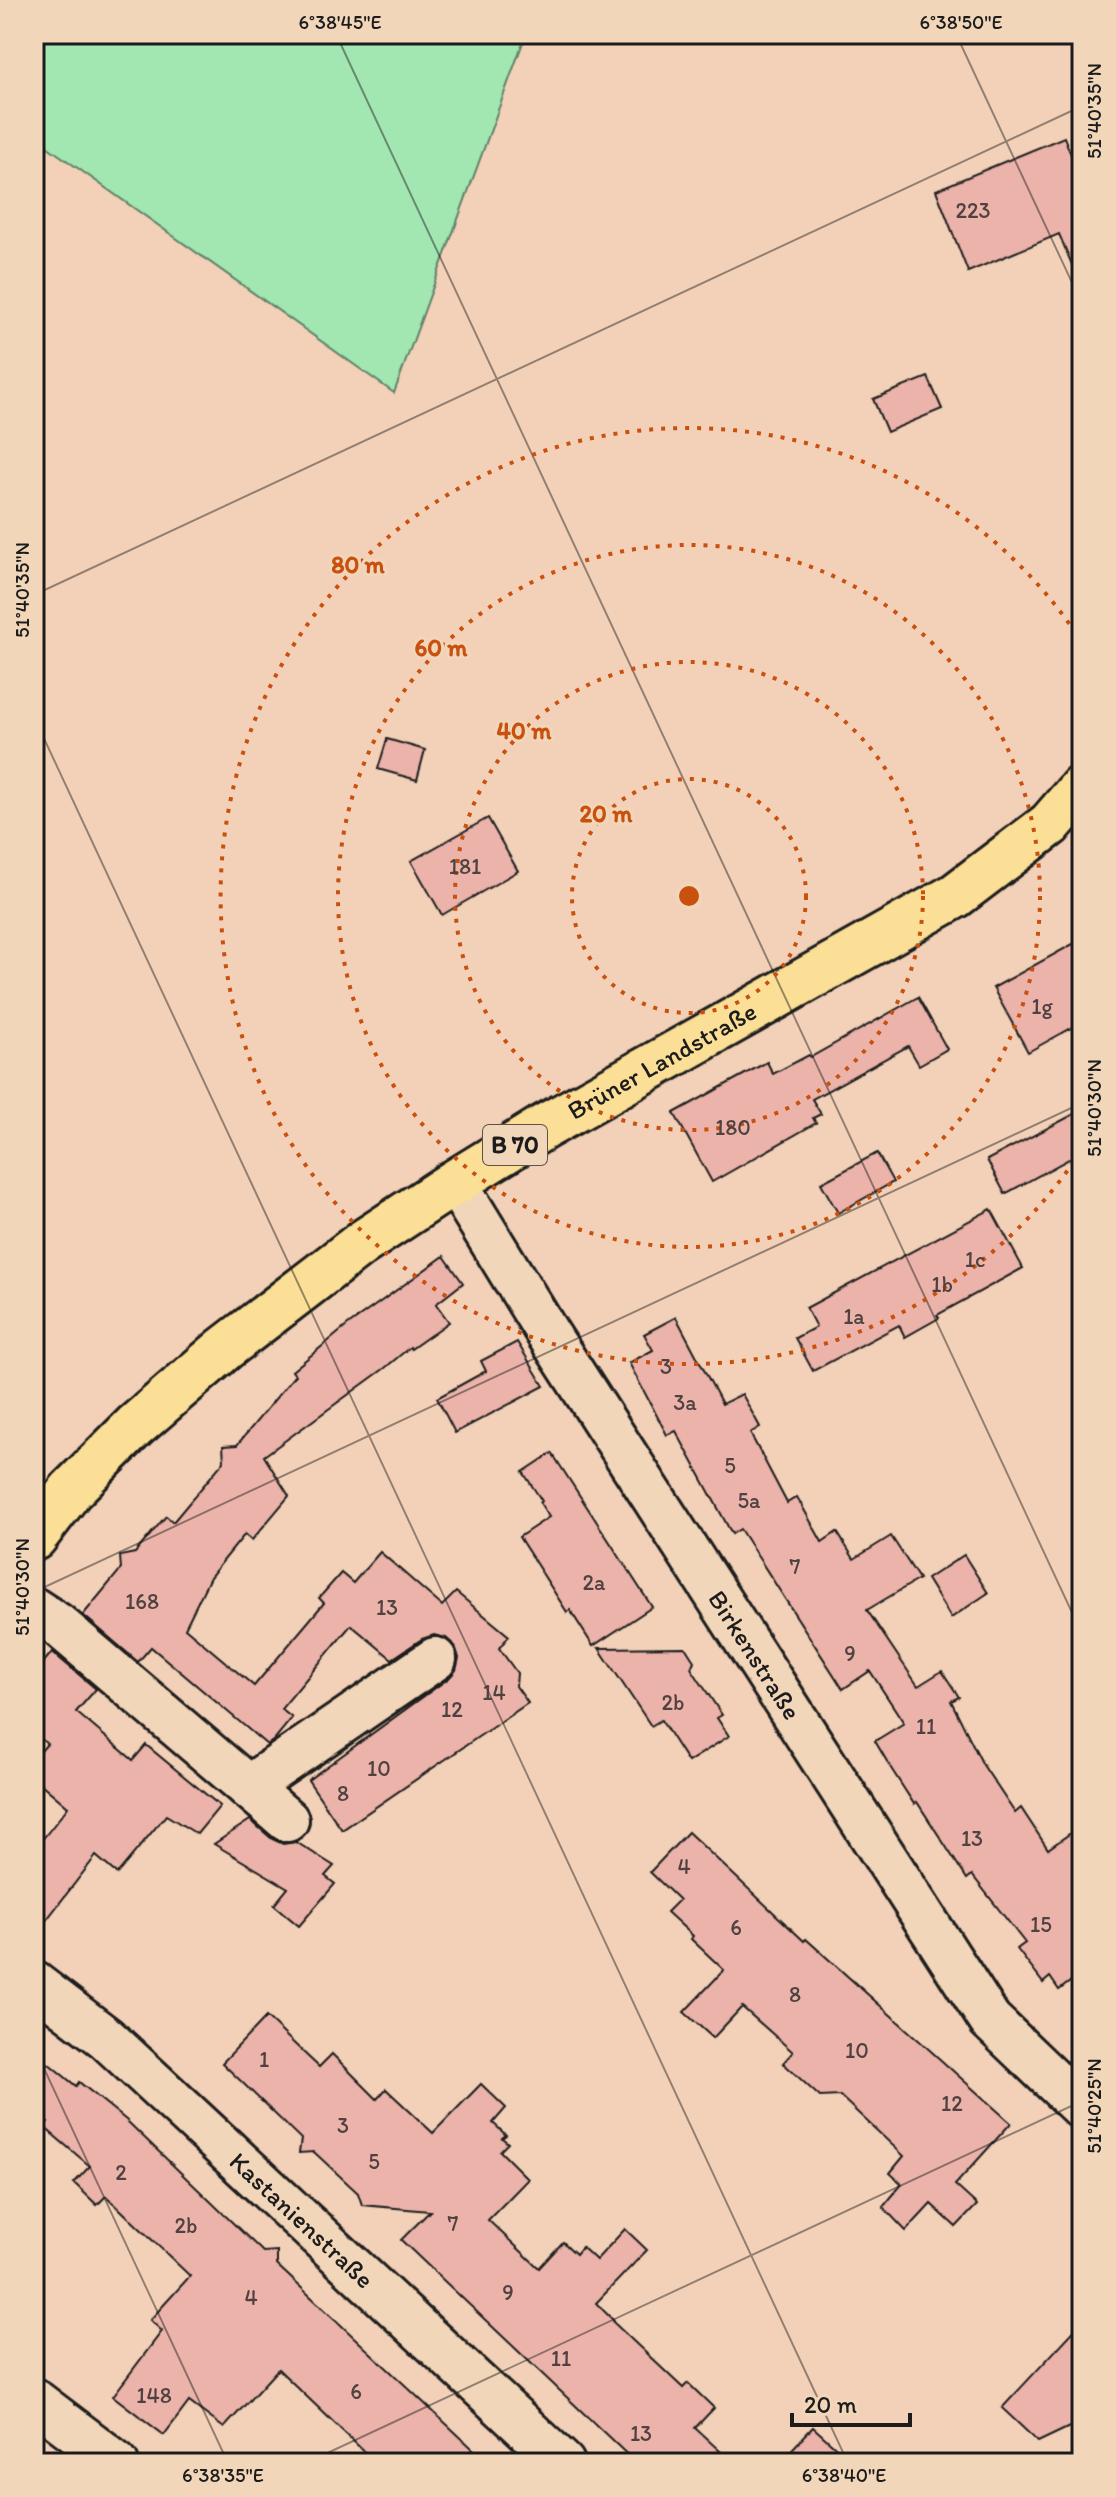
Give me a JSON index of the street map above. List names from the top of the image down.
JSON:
{
  "streets": {
    "main road": ["Brüner Landstraße", "B 70"],
    "street": ["Birkenstraße", "Kastanienstraße"]
  },
  "crossings": [
    ["Brüner Landstraße", "Birkenstraße"]
  ],
  "house_numbers": [
    "223",
    "181",
    "1g",
    "180",
    "1c",
    "1b",
    "1a",
    "3",
    "3a",
    "5",
    "5a",
    "7",
    "2a",
    "168",
    "13",
    "9",
    "14",
    "2b",
    "12",
    "11",
    "10",
    "8",
    "13",
    "4",
    "15",
    "6",
    "8",
    "10",
    "1",
    "12",
    "3",
    "5",
    "2",
    "7",
    "2b",
    "9",
    "4",
    "11",
    "6",
    "148",
    "13"
  ],
  "scale_bar": "20 m",
  "coordinates": [
    "6°38'45\"E",
    "6°38'50\"E",
    "51°40'35\"N",
    "51°40'30\"N",
    "51°40'25\"N",
    "6°38'35\"E",
    "6°38'40\"E"
  ],
  "rings": [
    "80 m",
    "60 m",
    "40 m",
    "20 m"
  ]
}
